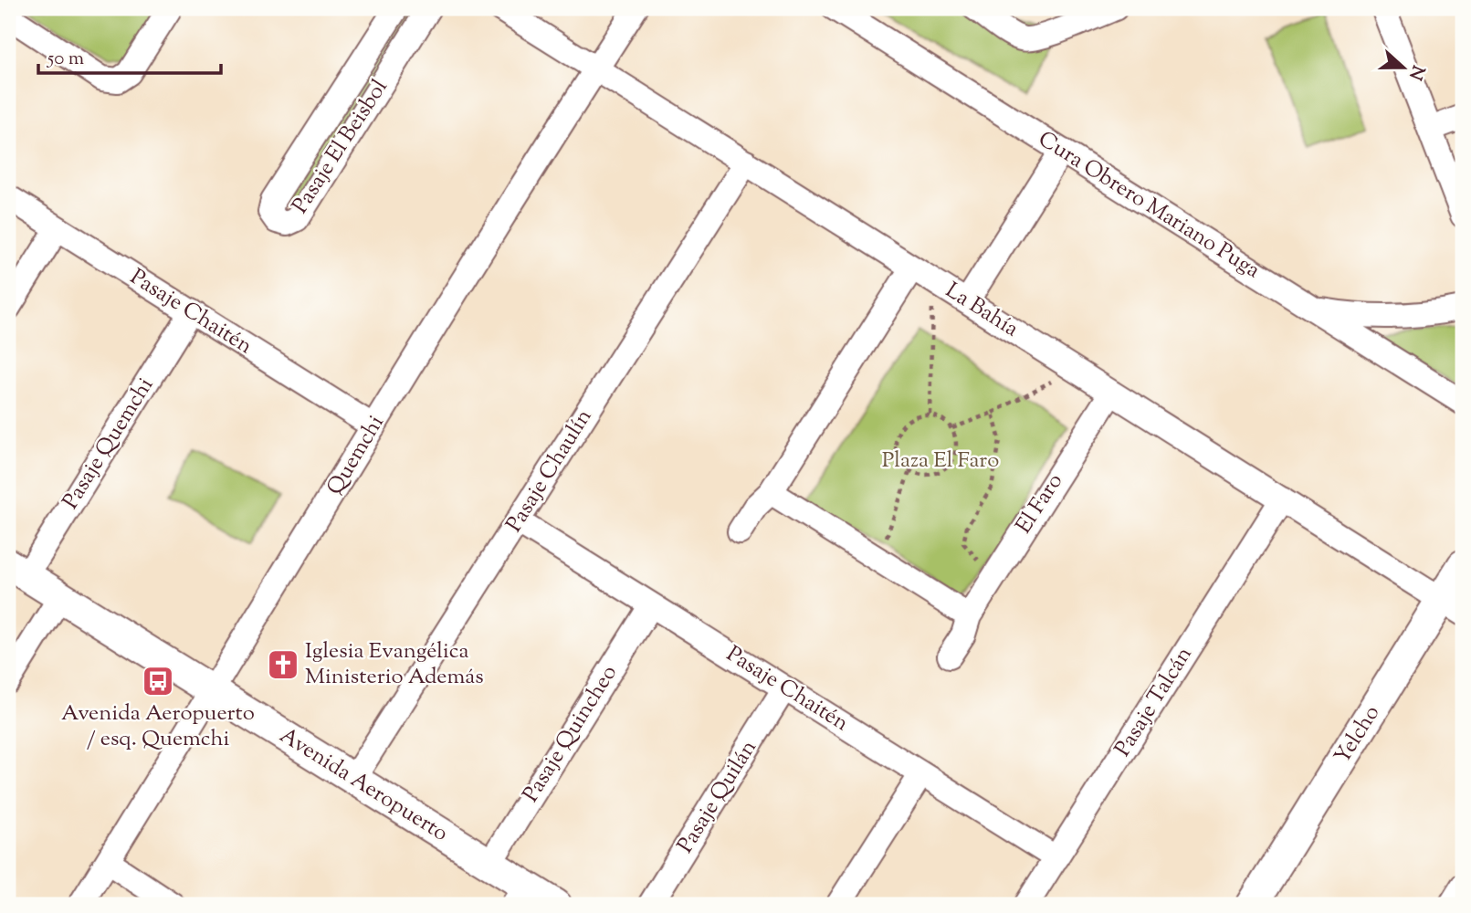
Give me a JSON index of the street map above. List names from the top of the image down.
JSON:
{
  "streets": {
    "street": [
      "Pasaje El Beisbol",
      "Cura Obrero Mariano Puga",
      "La Bahía",
      "Pasaje Chaitén",
      "Pasaje Quemchi",
      "Quemchi",
      "Pasaje Chaulín",
      "El Faro",
      "Pasaje Talcán",
      "Pasaje Quincheo",
      "Yelcho",
      "Avenida Aeropuerto",
      "Pasaje Quilán"
    ]
  },
  "crossings": [
    ["La Bahía", "Quemchi"],
    ["La Bahía", "Pasaje Chaulín"],
    ["La Bahía", "El Faro"],
    ["La Bahía", "Pasaje Talcán"],
    ["La Bahía", "Yelcho"],
    ["Pasaje Chaitén", "Pasaje Quemchi"],
    ["Pasaje Chaitén", "Quemchi"],
    ["Pasaje Chaitén", "Pasaje Chaulín"],
    ["Pasaje Chaitén", "Pasaje Talcán"],
    ["Pasaje Chaitén", "Pasaje Quincheo"],
    ["Pasaje Chaitén", "Pasaje Quilán"],
    ["Pasaje Quemchi", "Avenida Aeropuerto"],
    ["Quemchi", "Avenida Aeropuerto"],
    ["Pasaje Chaulín", "Avenida Aeropuerto"],
    ["Pasaje Quincheo", "Avenida Aeropuerto"]
  ],
  "parks": ["Plaza El Faro"],
  "places": {
    "church": ["Iglesia Evangélica Ministerio Además"],
    "bus stop": ["Avenida Aeropuerto / esq. Quemchi"]
  },
  "scale_bar": "50 m",
  "north": "right"
}
